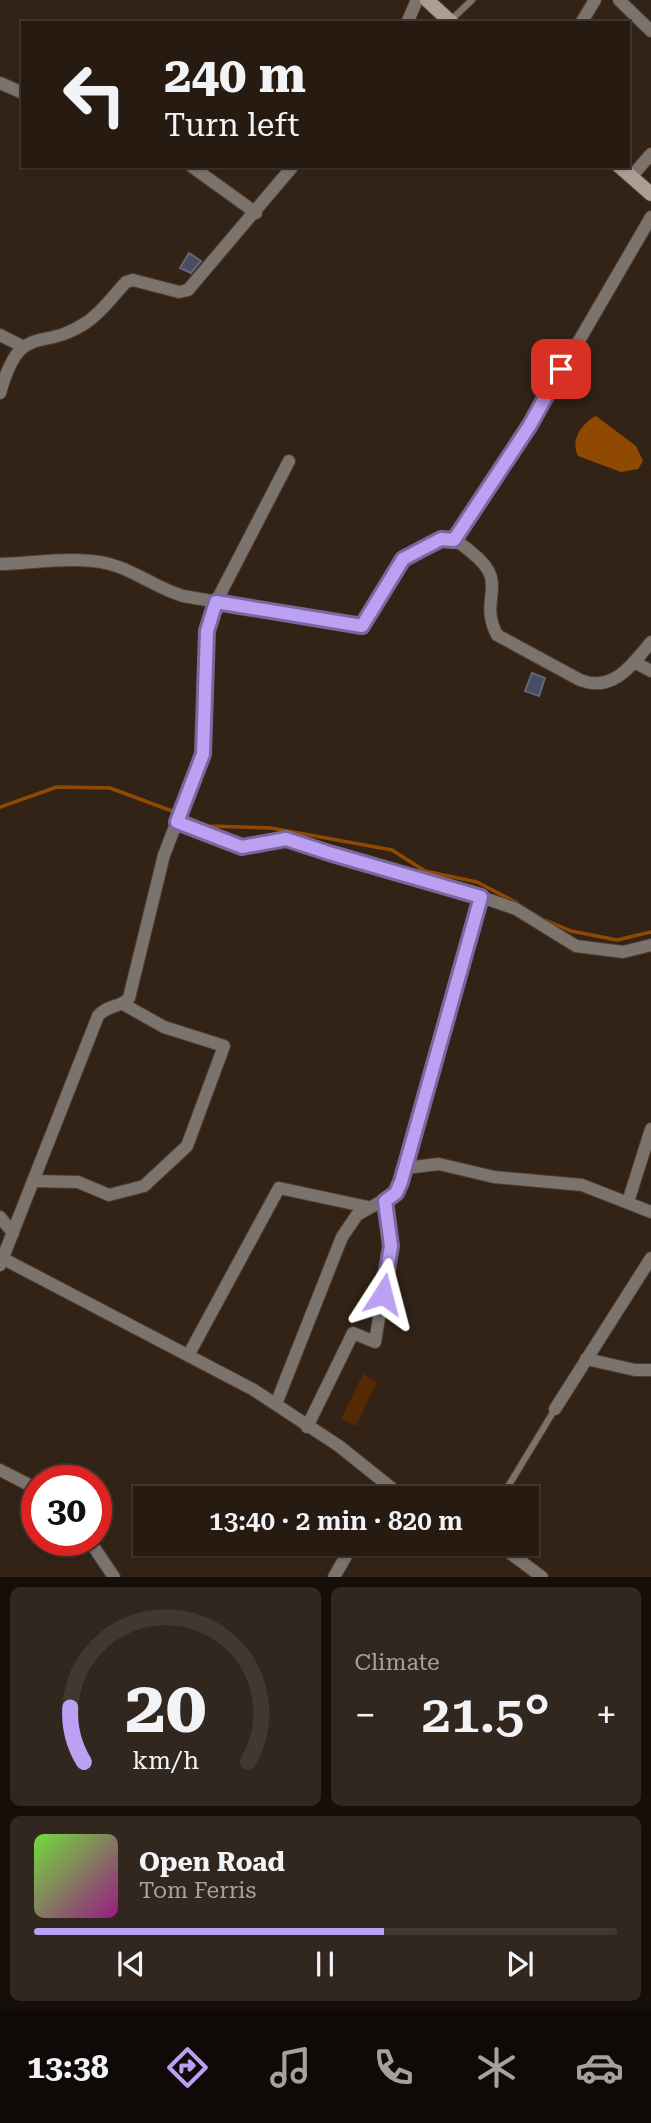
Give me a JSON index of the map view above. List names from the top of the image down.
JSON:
{
  "page": {
    "turn": ["240 m", "Turn left"],
    "limit": "30",
    "trip": "13:40 · 2 min · 820 m",
    "tile": "Climate",
    "heat": ["−", "21.5°", "+"],
    "song": ["Open Road", "Tom Ferris"],
    "tabs": "13:38",
    "gauge": ["20", "km/h"]
  }
}
